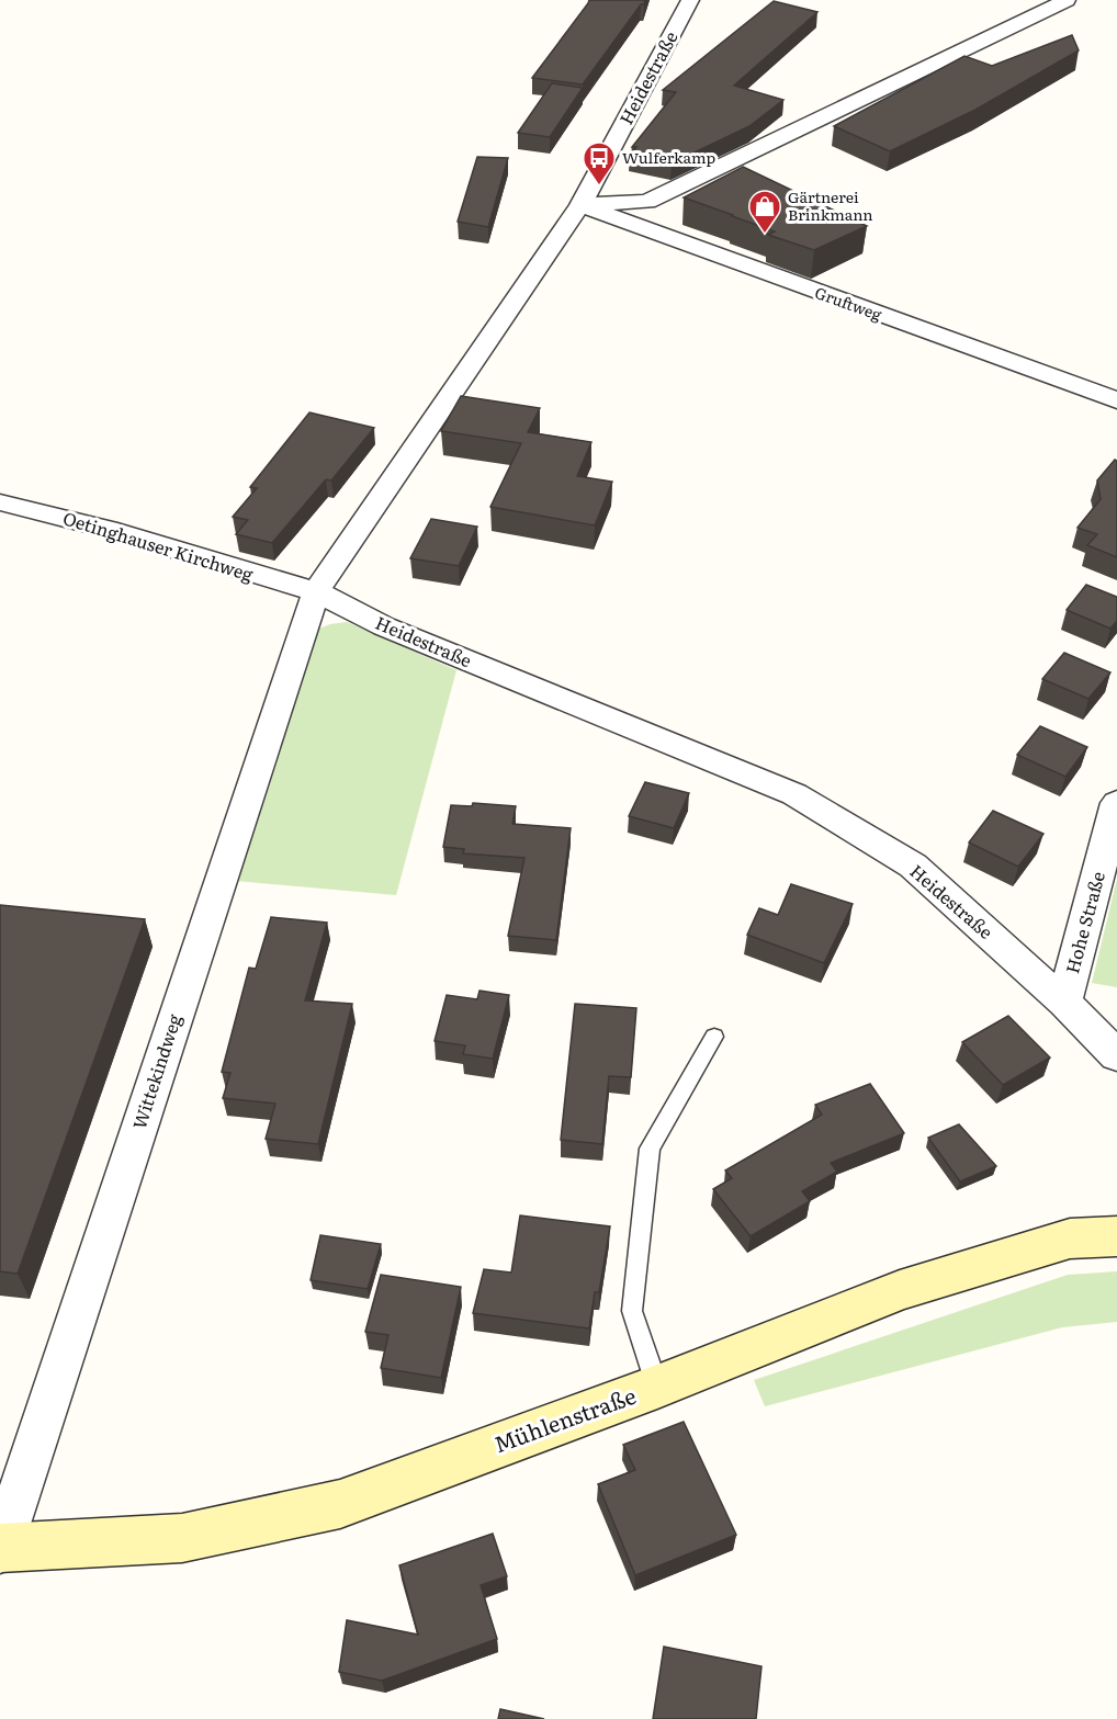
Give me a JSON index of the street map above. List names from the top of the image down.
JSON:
{
  "streets": {
    "street": [
      "Heidestraße",
      "Gruftweg",
      "Oetinghauser Kirchweg",
      "Hohe Straße",
      "Wittekindweg",
      "Mühlenstraße"
    ]
  },
  "crossings": [
    ["Heidestraße", "Gruftweg"],
    ["Heidestraße", "Oetinghauser Kirchweg"],
    ["Heidestraße", "Hohe Straße"],
    ["Heidestraße", "Wittekindweg"],
    ["Oetinghauser Kirchweg", "Wittekindweg"],
    ["Wittekindweg", "Mühlenstraße"]
  ],
  "places": {
    "bus stop": ["Wulferkamp"],
    "shop": ["Gärtnerei Brinkmann"]
  }
}
